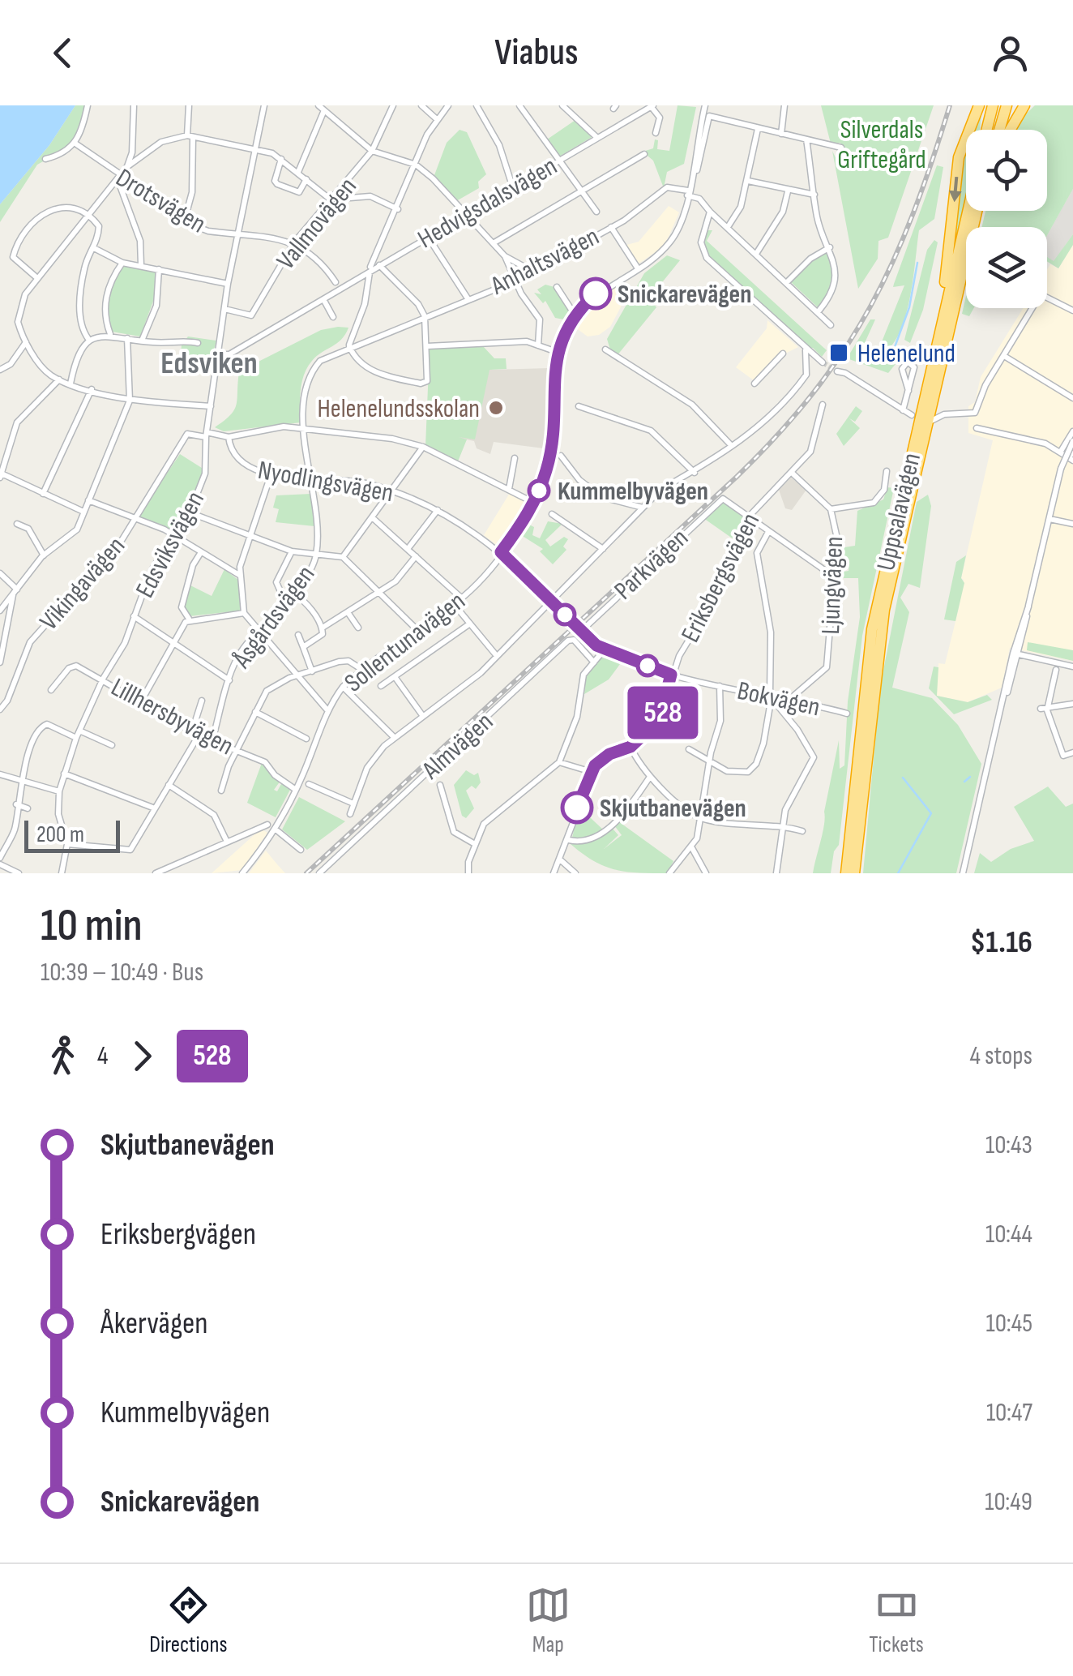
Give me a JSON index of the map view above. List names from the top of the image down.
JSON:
{
  "streets": {
    "highway": ["Uppsalavägen"],
    "street": [
      "Drotsvägen",
      "Hedvigsdalsvägen",
      "Vallmovägen",
      "Anhaltsvägen",
      "Nyodlingsvägen",
      "Edsviksvägen",
      "Parkvägen",
      "Eriksbergsvägen",
      "Vikingavägen",
      "Ljungvägen",
      "Åsgårdsvägen",
      "Sollentunavägen",
      "Bokvägen",
      "Lillhersbyvägen",
      "Almvägen"
    ]
  },
  "crossings": [
    ["Drotsvägen", "Vallmovägen"],
    ["Drotsvägen", "Edsviksvägen"],
    ["Hedvigsdalsvägen", "Edsviksvägen"],
    ["Vallmovägen", "Edsviksvägen"],
    ["Anhaltsvägen", "Åsgårdsvägen"],
    ["Anhaltsvägen", "Sollentunavägen"],
    ["Nyodlingsvägen", "Åsgårdsvägen"],
    ["Nyodlingsvägen", "Sollentunavägen"],
    ["Edsviksvägen", "Vikingavägen"],
    ["Edsviksvägen", "Lillhersbyvägen"],
    ["Parkvägen", "Eriksbergsvägen"],
    ["Parkvägen", "Ljungvägen"],
    ["Eriksbergsvägen", "Ljungvägen"],
    ["Eriksbergsvägen", "Bokvägen"],
    ["Ljungvägen", "Bokvägen"],
    ["Åsgårdsvägen", "Lillhersbyvägen"],
    ["Sollentunavägen", "Lillhersbyvägen"]
  ],
  "districts": ["Edsviken"],
  "parks": ["Silverdals Griftegård"],
  "places": {
    "other": [
      "Snickarevägen",
      "Helenelundsskolan",
      "Kummelbyvägen",
      "Skjutbanevägen"
    ],
    "transit": ["Helenelund"]
  },
  "lines": ["bus line 528"],
  "scale_bar": "200 m",
  "page": {
    "header": "Viabus",
    "on_map": "528",
    "scale": "200 m",
    "heading": ["10 min", "10:39 – 10:49 · Bus", "$1.16"],
    "legs": ["4", "528", "4 stops"],
    "list": [
      {
        "name": "Skjutbanevägen",
        "value": "10:43"
      },
      {
        "name": "Eriksbergvägen",
        "value": "10:44"
      },
      {
        "name": "Åkervägen",
        "value": "10:45"
      },
      {
        "name": "Kummelbyvägen",
        "value": "10:47"
      },
      {
        "name": "Snickarevägen",
        "value": "10:49"
      }
    ],
    "tabs": ["Directions", "Map", "Tickets"]
  }
}
